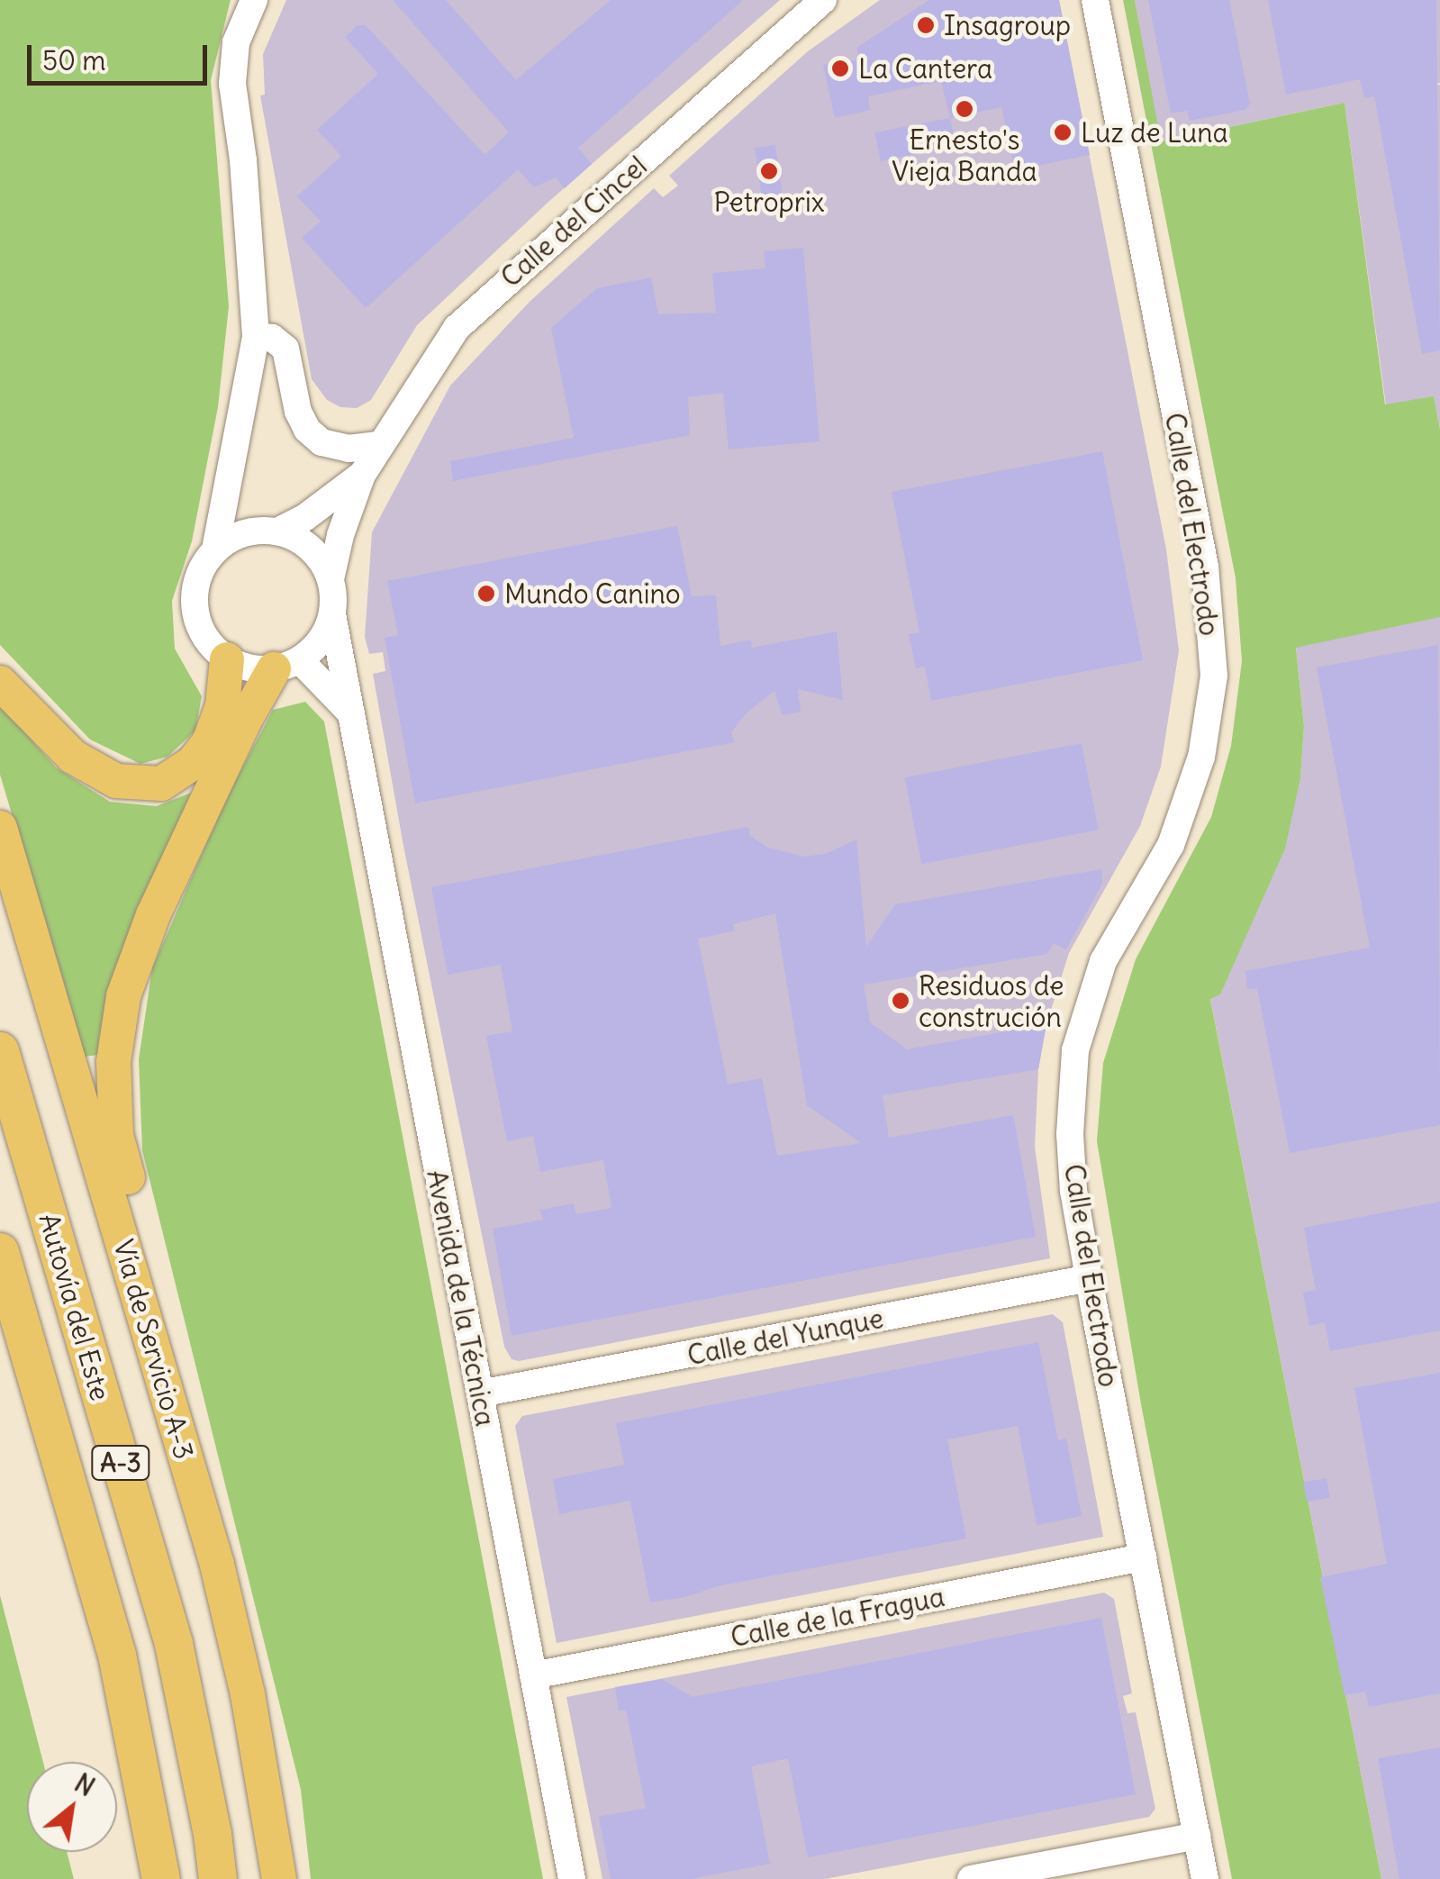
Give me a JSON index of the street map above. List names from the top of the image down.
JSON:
{
  "streets": {
    "highway": ["Autovía del Este", "A-3"],
    "main road": ["Vía de Servicio A-3"],
    "street": [
      "Calle del Cincel",
      "Calle del Electrodo",
      "Avenida de la Técnica",
      "Calle del Yunque",
      "Calle de la Fragua"
    ]
  },
  "crossings": [
    ["Calle del Electrodo", "Calle del Yunque"],
    ["Calle del Electrodo", "Calle de la Fragua"],
    ["Avenida de la Técnica", "Calle del Yunque"],
    ["Avenida de la Técnica", "Calle de la Fragua"]
  ],
  "places": [
    "Insagroup",
    "La Cantera",
    "Ernesto's Vieja Banda",
    "Luz de Luna",
    "Petroprix",
    "Mundo Canino",
    "Residuos de construción"
  ],
  "scale_bar": "50 m",
  "north": "top right"
}
